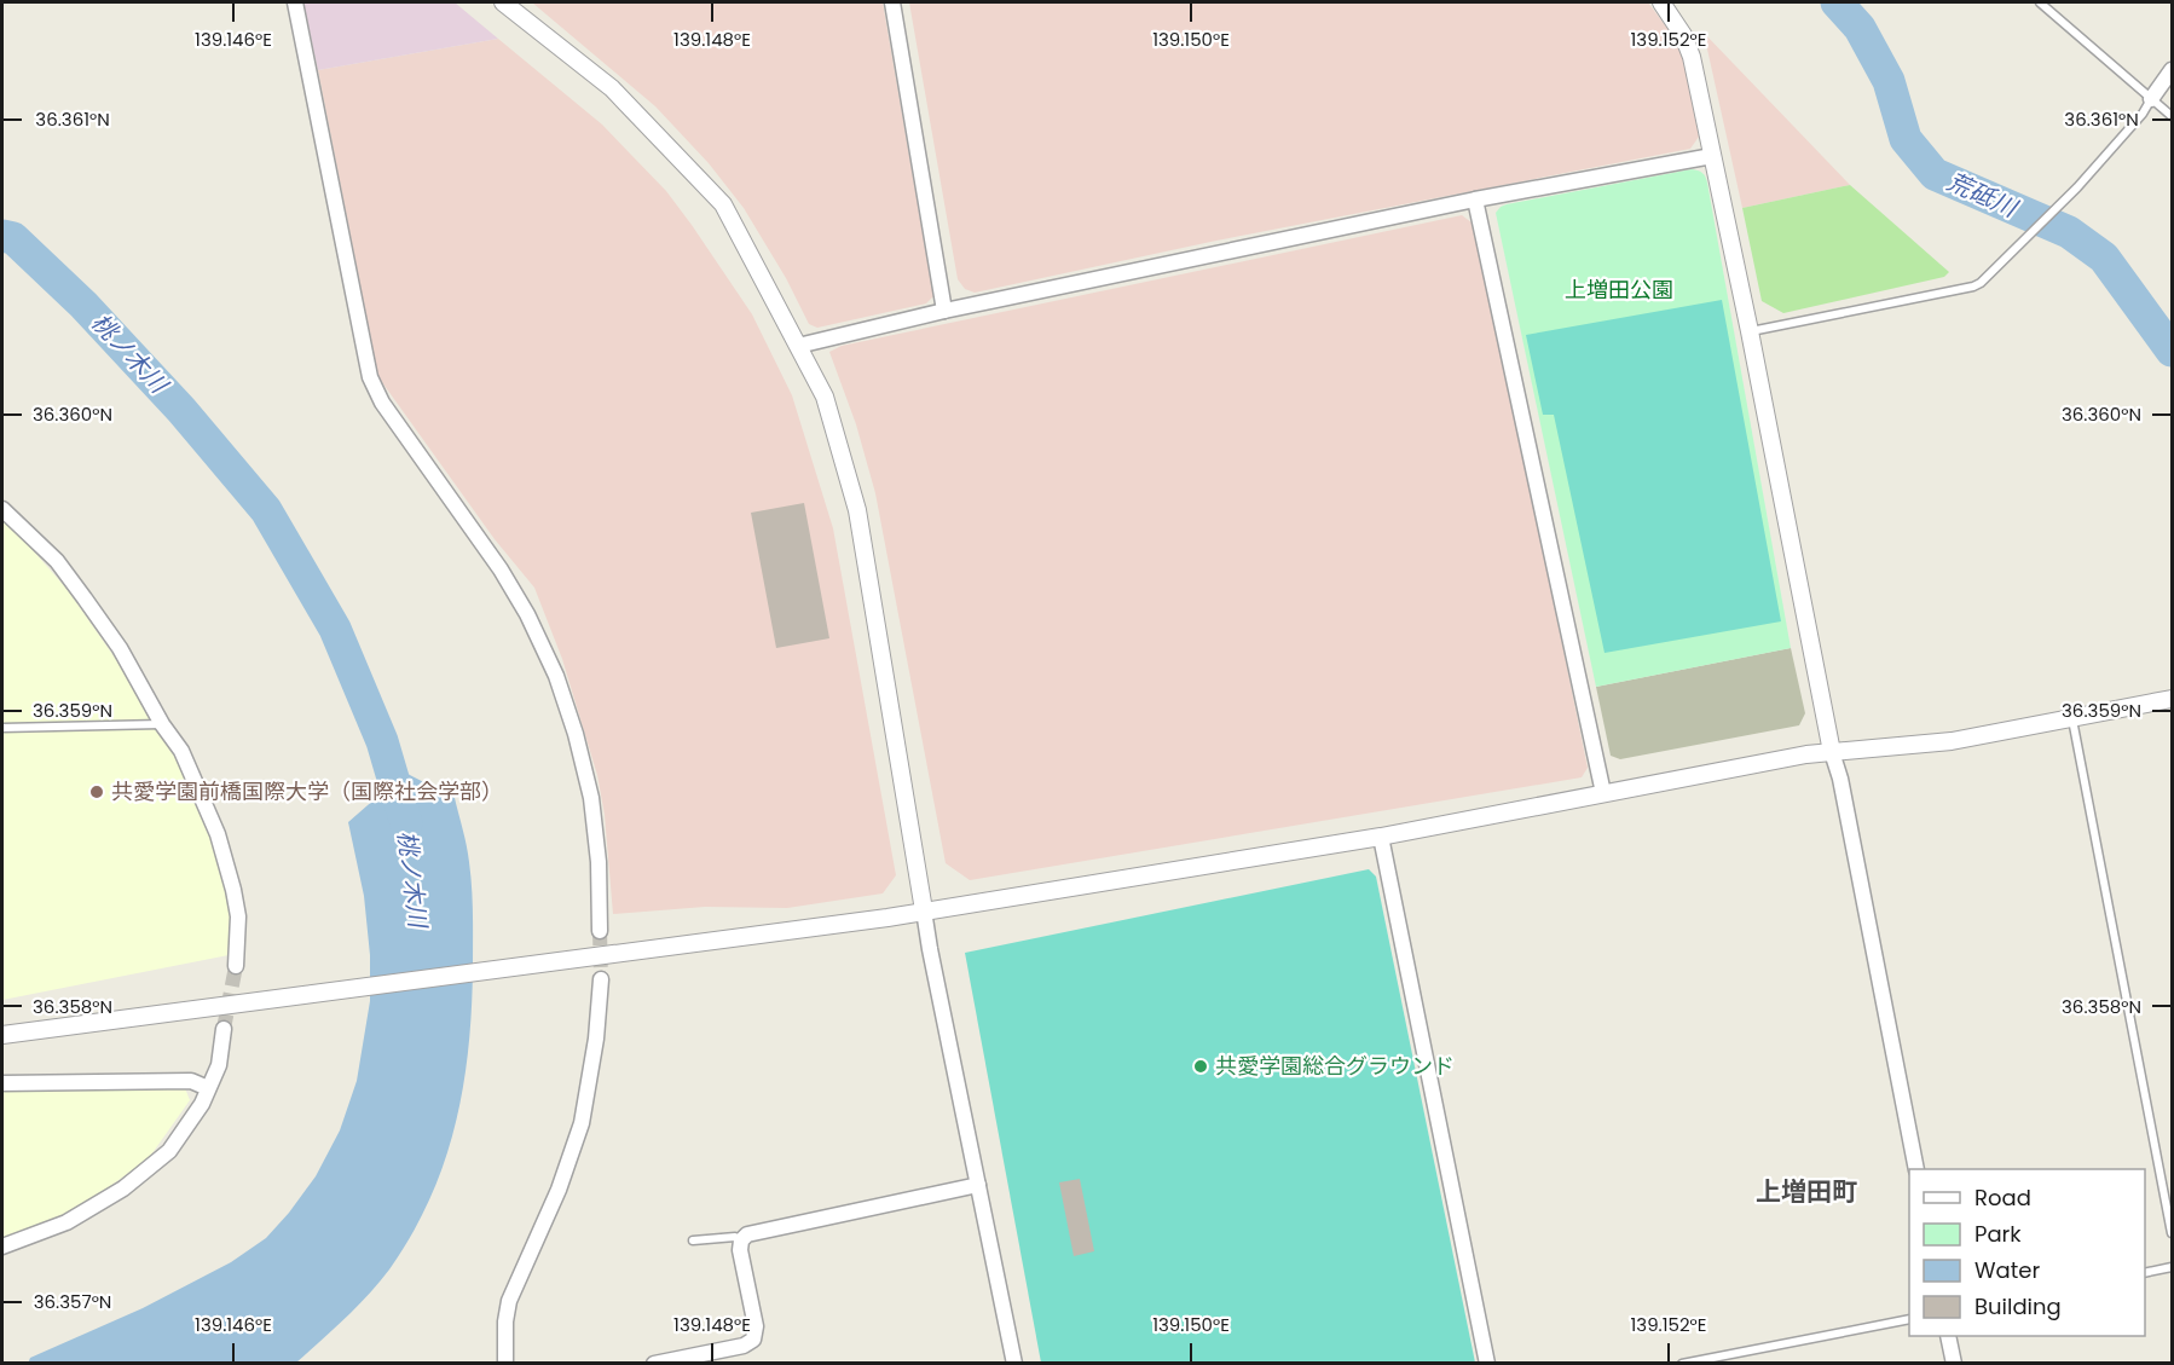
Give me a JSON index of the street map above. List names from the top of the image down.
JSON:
{
  "districts": ["上増田町"],
  "water": ["荒砥川", "桃ノ木川"],
  "parks": ["上増田公園"],
  "places": ["共愛学園前橋国際大学（国際社会学部）", "共愛学園総合グラウンド"],
  "legend": [
    "Road",
    "Park",
    "Water",
    "Building"
  ],
  "coordinates": [
    "139.146°E",
    "139.148°E",
    "139.150°E",
    "139.152°E",
    "36.361°N",
    "36.360°N",
    "36.359°N",
    "36.358°N",
    "36.357°N"
  ]
}
